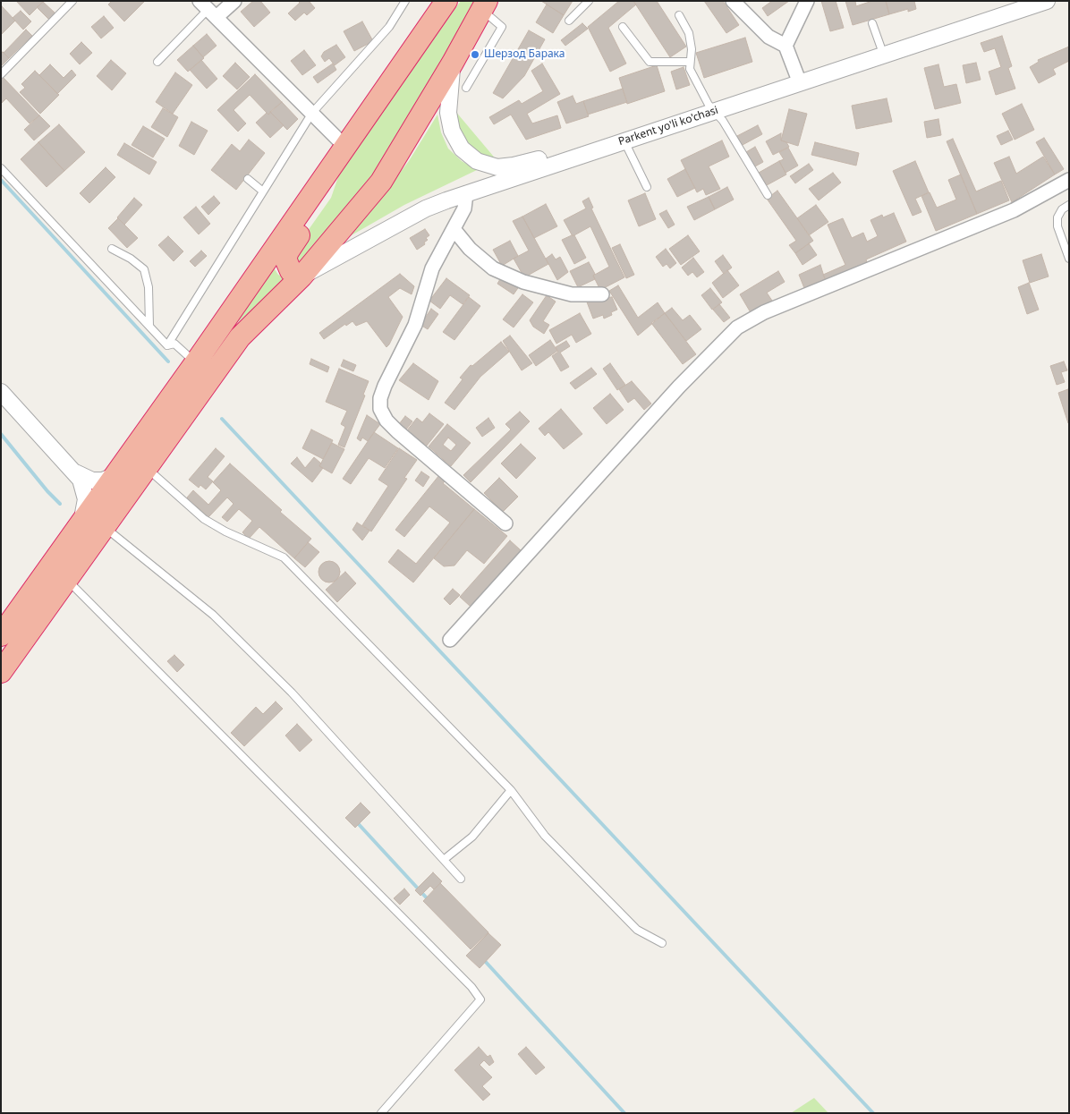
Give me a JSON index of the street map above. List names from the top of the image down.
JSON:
{
  "streets": {
    "street": ["Parkent yo'li ko'chasi"]
  },
  "places": ["Шерзод Барака"]
}
